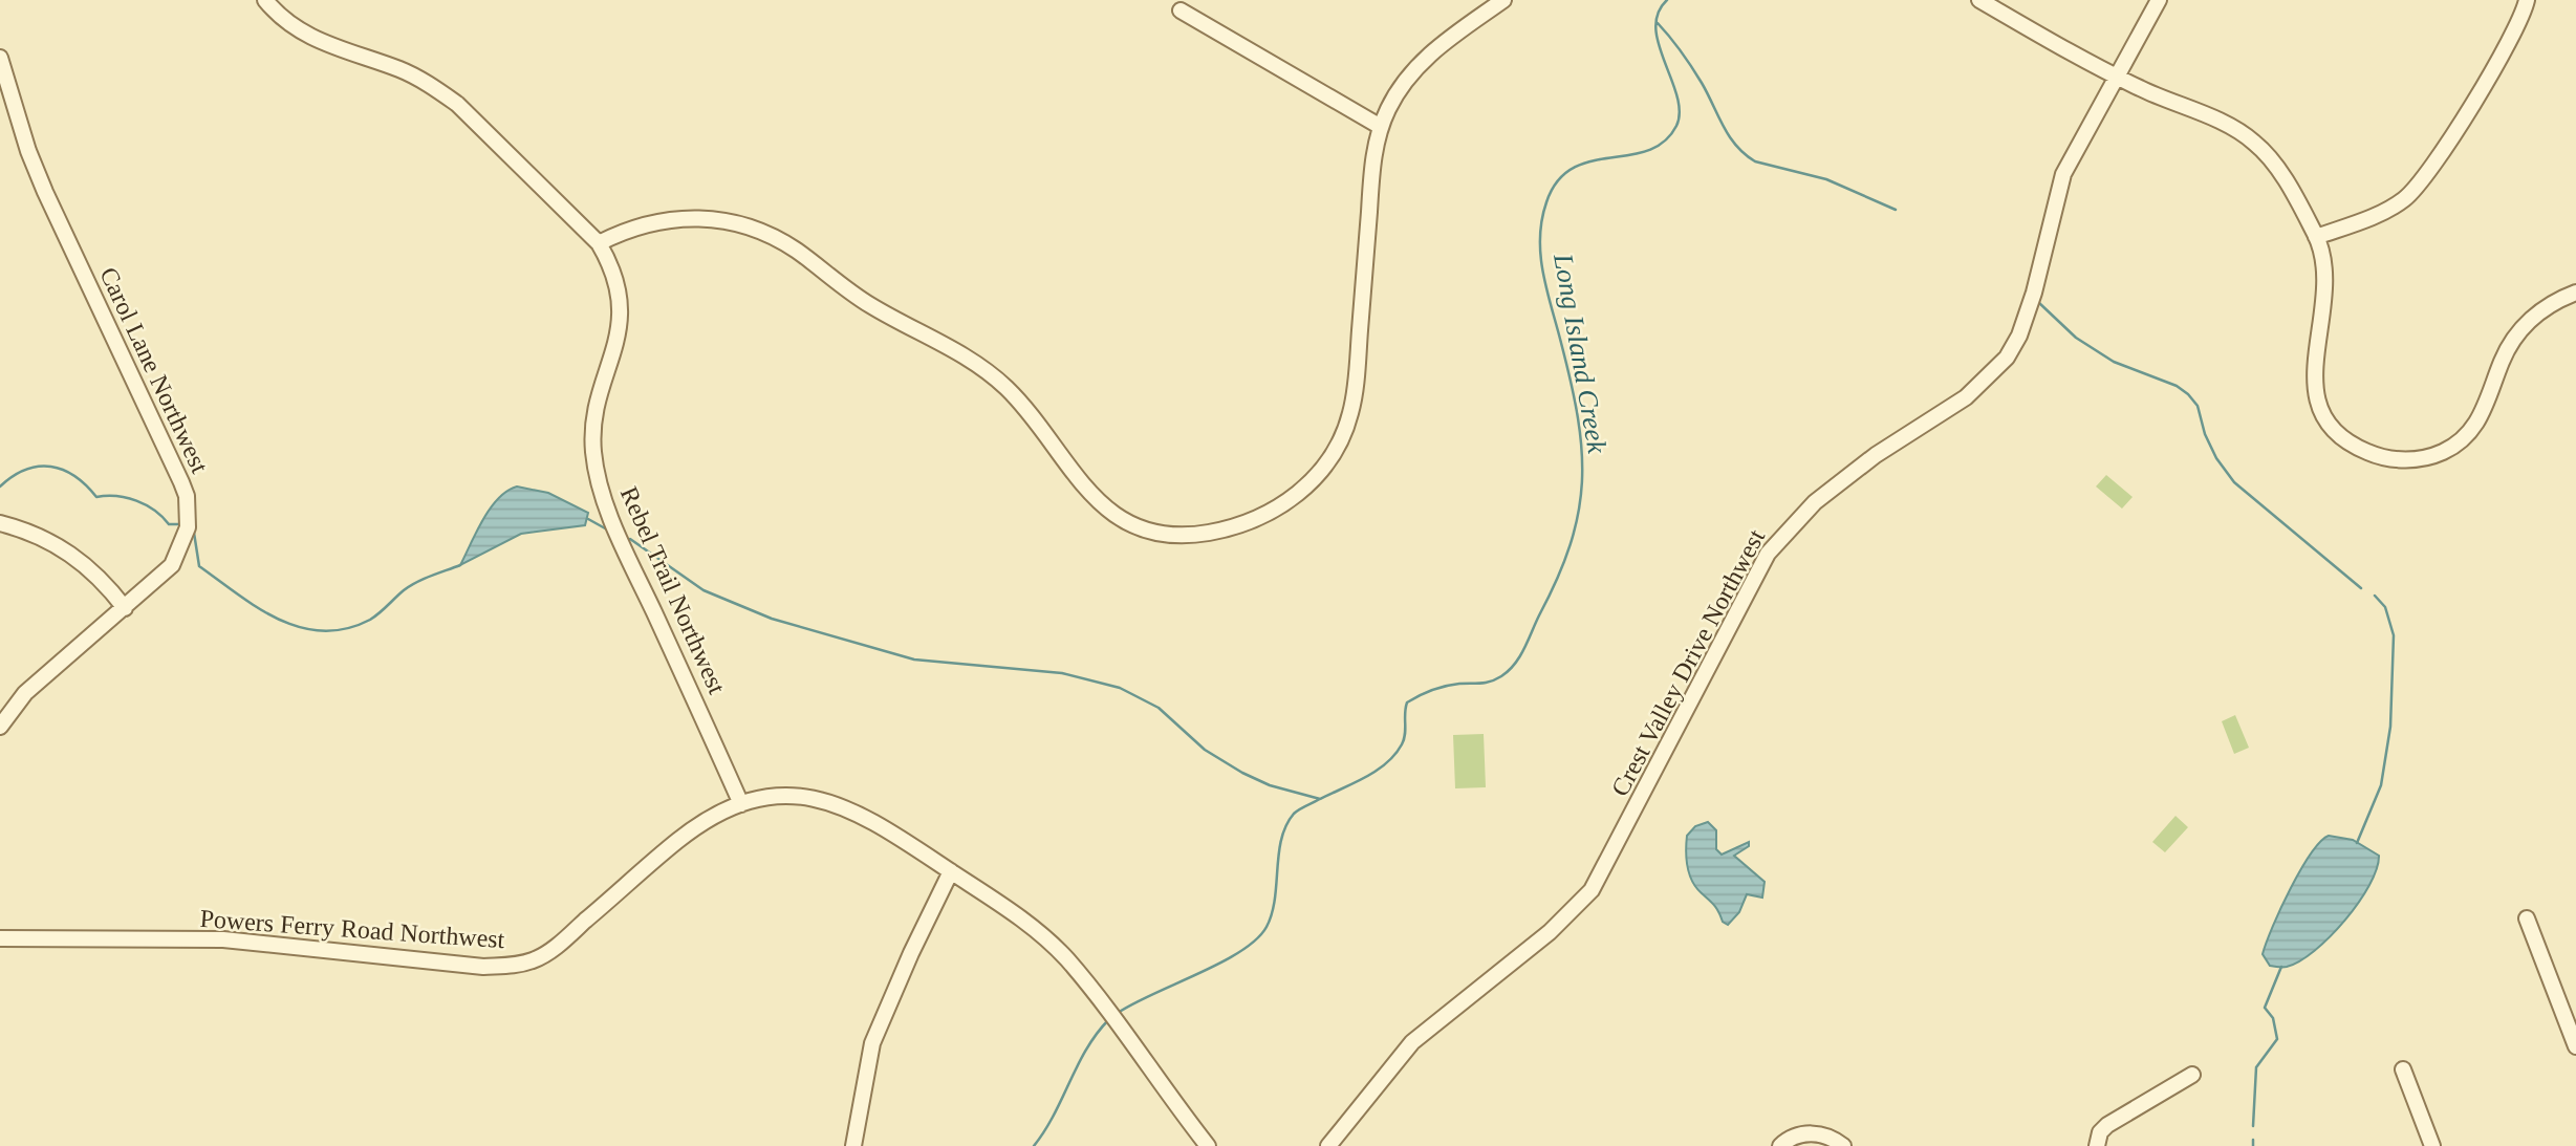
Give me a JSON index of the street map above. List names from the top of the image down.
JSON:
{
  "streets": {
    "street": [
      "Carol Lane Northwest",
      "Rebel Trail Northwest",
      "Crest Valley Drive Northwest",
      "Powers Ferry Road Northwest"
    ]
  },
  "crossings": [
    ["Rebel Trail Northwest", "Powers Ferry Road Northwest"]
  ],
  "water": ["Long Island Creek"]
}
